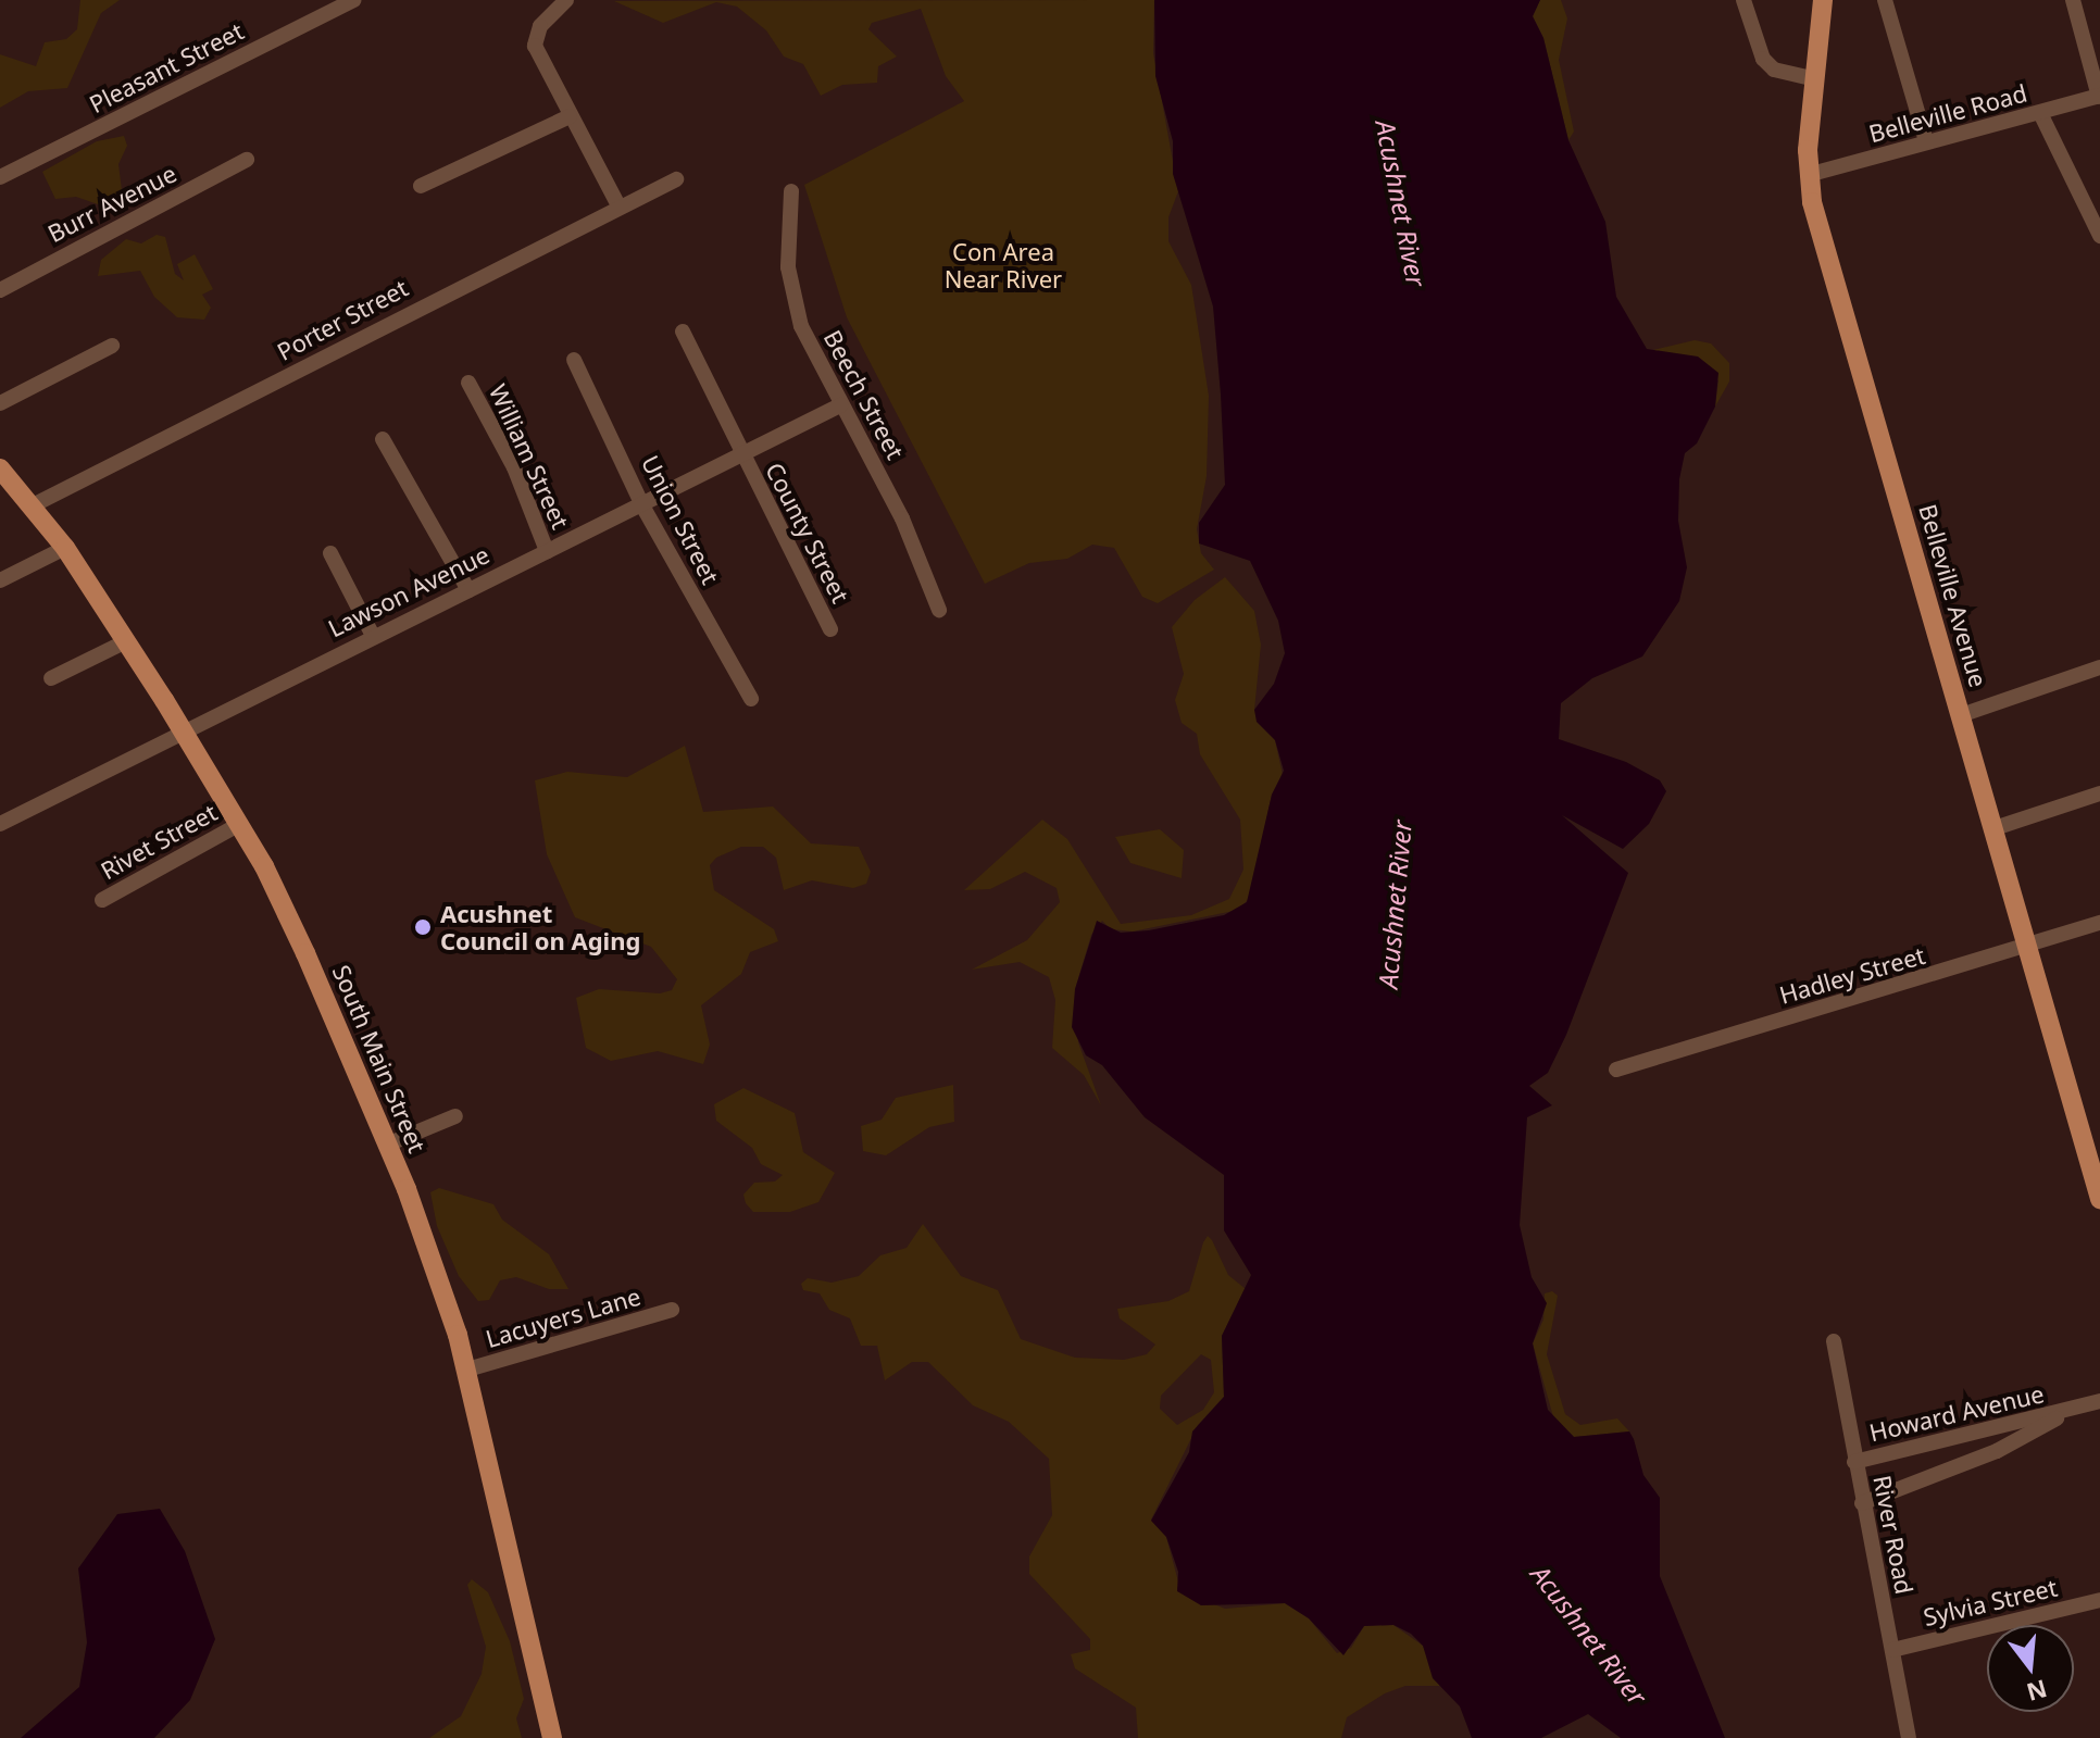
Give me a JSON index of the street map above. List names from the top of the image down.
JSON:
{
  "streets": {
    "main road": ["Belleville Avenue", "South Main Street"],
    "street": [
      "Pleasant Street",
      "Belleville Road",
      "Burr Avenue",
      "Porter Street",
      "Beech Street",
      "William Street",
      "Union Street",
      "County Street",
      "Lawson Avenue",
      "Rivet Street",
      "Hadley Street",
      "Lacuyers Lane",
      "Howard Avenue",
      "River Road",
      "Sylvia Street"
    ]
  },
  "crossings": [
    ["Belleville Road", "Belleville Avenue"],
    ["Porter Street", "South Main Street"],
    ["Beech Street", "Lawson Avenue"],
    ["William Street", "Lawson Avenue"],
    ["Union Street", "Lawson Avenue"],
    ["County Street", "Lawson Avenue"],
    ["Lawson Avenue", "South Main Street"],
    ["Belleville Avenue", "Hadley Street"],
    ["Rivet Street", "South Main Street"],
    ["South Main Street", "Lacuyers Lane"],
    ["Howard Avenue", "River Road"],
    ["River Road", "Sylvia Street"]
  ],
  "water": ["Acushnet River"],
  "parks": ["Con Area Near River"],
  "places": ["Acushnet Council on Aging"],
  "north": "bottom"
}
